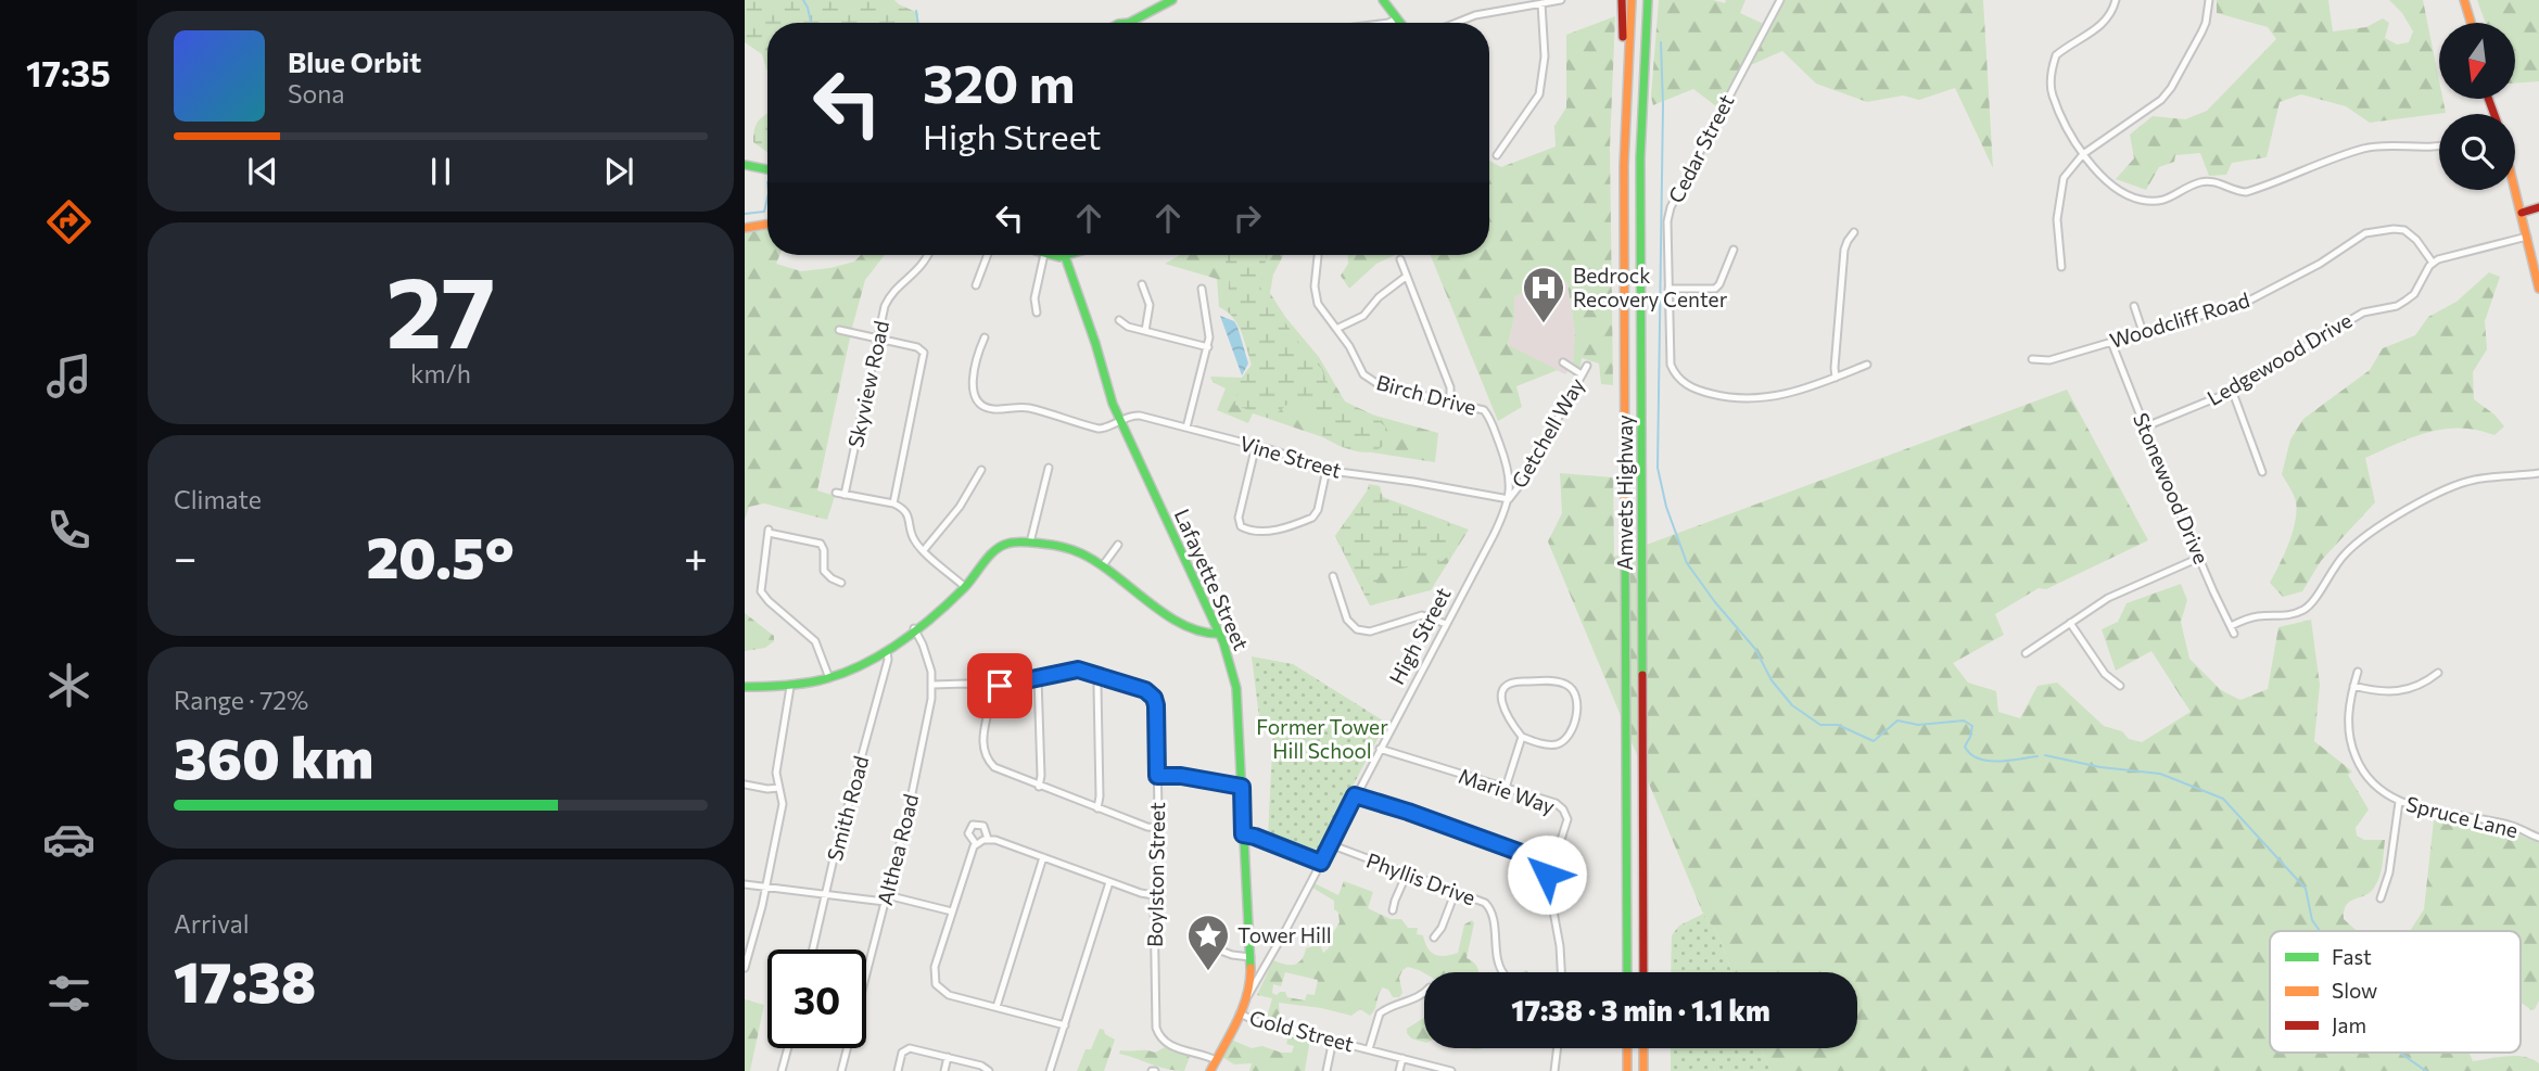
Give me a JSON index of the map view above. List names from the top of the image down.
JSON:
{
  "streets": {
    "main road": ["Amvets Highway", "Lafayette Street", "High Street"],
    "street": [
      "Cedar Street",
      "Woodcliff Road",
      "Ledgewood Drive",
      "Skyview Road",
      "Birch Drive",
      "Getchell Way",
      "Vine Street",
      "Stonewood Drive",
      "Marie Way",
      "Smith Road",
      "Spruce Lane",
      "Althea Road",
      "Boylston Street",
      "Phyllis Drive",
      "Gold Street"
    ]
  },
  "crossings": [
    ["Woodcliff Road", "Ledgewood Drive"],
    ["Woodcliff Road", "Stonewood Drive"],
    ["Ledgewood Drive", "Stonewood Drive"],
    ["Birch Drive", "Getchell Way"],
    ["Birch Drive", "Vine Street"],
    ["Birch Drive", "High Street"],
    ["Getchell Way", "Vine Street"],
    ["Getchell Way", "High Street"],
    ["Vine Street", "Lafayette Street"],
    ["Vine Street", "High Street"],
    ["Lafayette Street", "High Street"],
    ["High Street", "Marie Way"],
    ["High Street", "Boylston Street"],
    ["High Street", "Phyllis Drive"],
    ["High Street", "Gold Street"],
    ["Althea Road", "Boylston Street"]
  ],
  "parks": ["Former Tower Hill School"],
  "places": {
    "hospital": ["Bedrock Recovery Center"],
    "place": ["Tower Hill"]
  },
  "legend": ["Fast", "Slow", "Jam"],
  "north": "bottom",
  "page": {
    "tabs": "17:35",
    "turn": ["320 m", "High Street"],
    "song": ["Blue Orbit", "Sona"],
    "tile": [
      ["27", "km/h"],
      "Climate",
      ["Range · 72%", "360 km"],
      ["Arrival", "17:38"]
    ],
    "heat": ["−", "20.5°", "+"],
    "limit": "30",
    "trip": "17:38 · 3 min · 1.1 km"
  }
}
